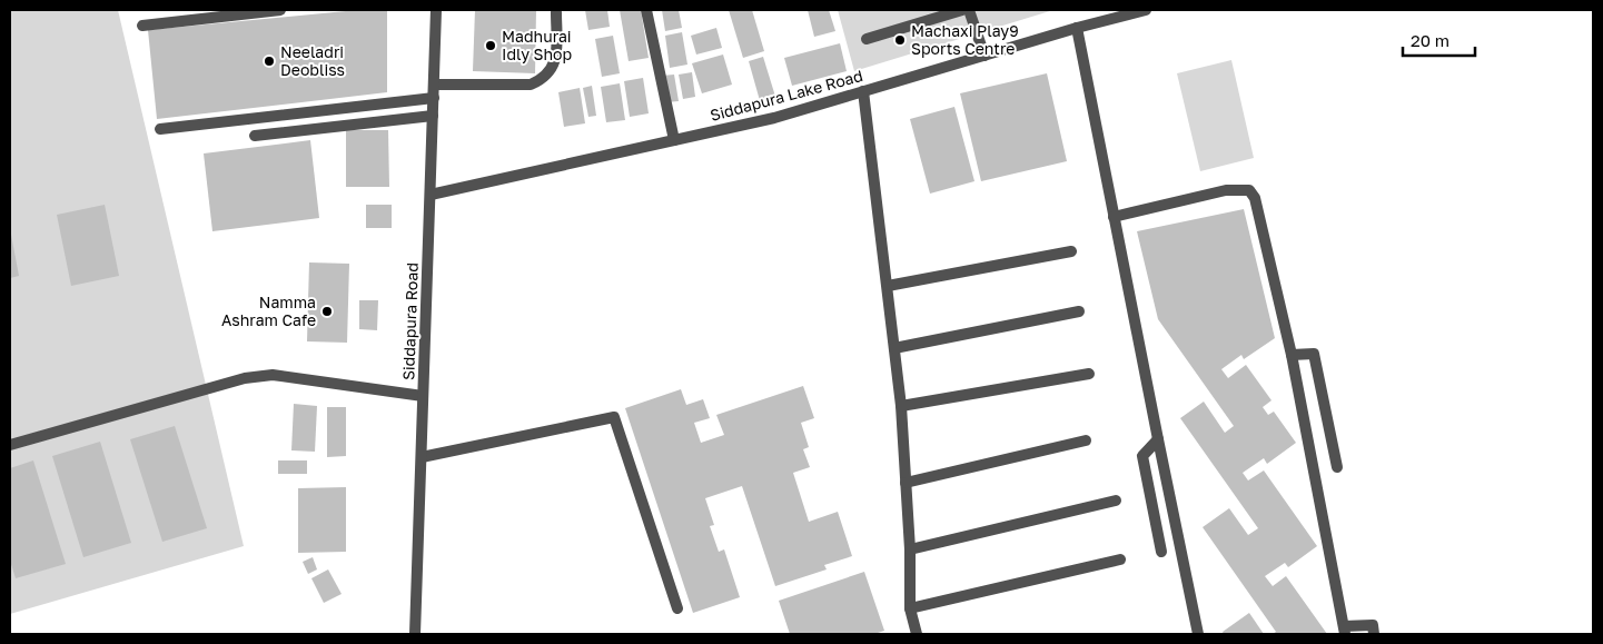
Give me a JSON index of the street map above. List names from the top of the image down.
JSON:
{
  "streets": {
    "street": ["Siddapura Lake Road", "Siddapura Road"]
  },
  "crossings": [
    ["Siddapura Lake Road", "Siddapura Road"]
  ],
  "places": [
    "Machaxi Play9 Sports Centre",
    "Madhurai Idly Shop",
    "Neeladri Deobliss",
    "Namma Ashram Cafe"
  ],
  "scale_bar": "20 m"
}
